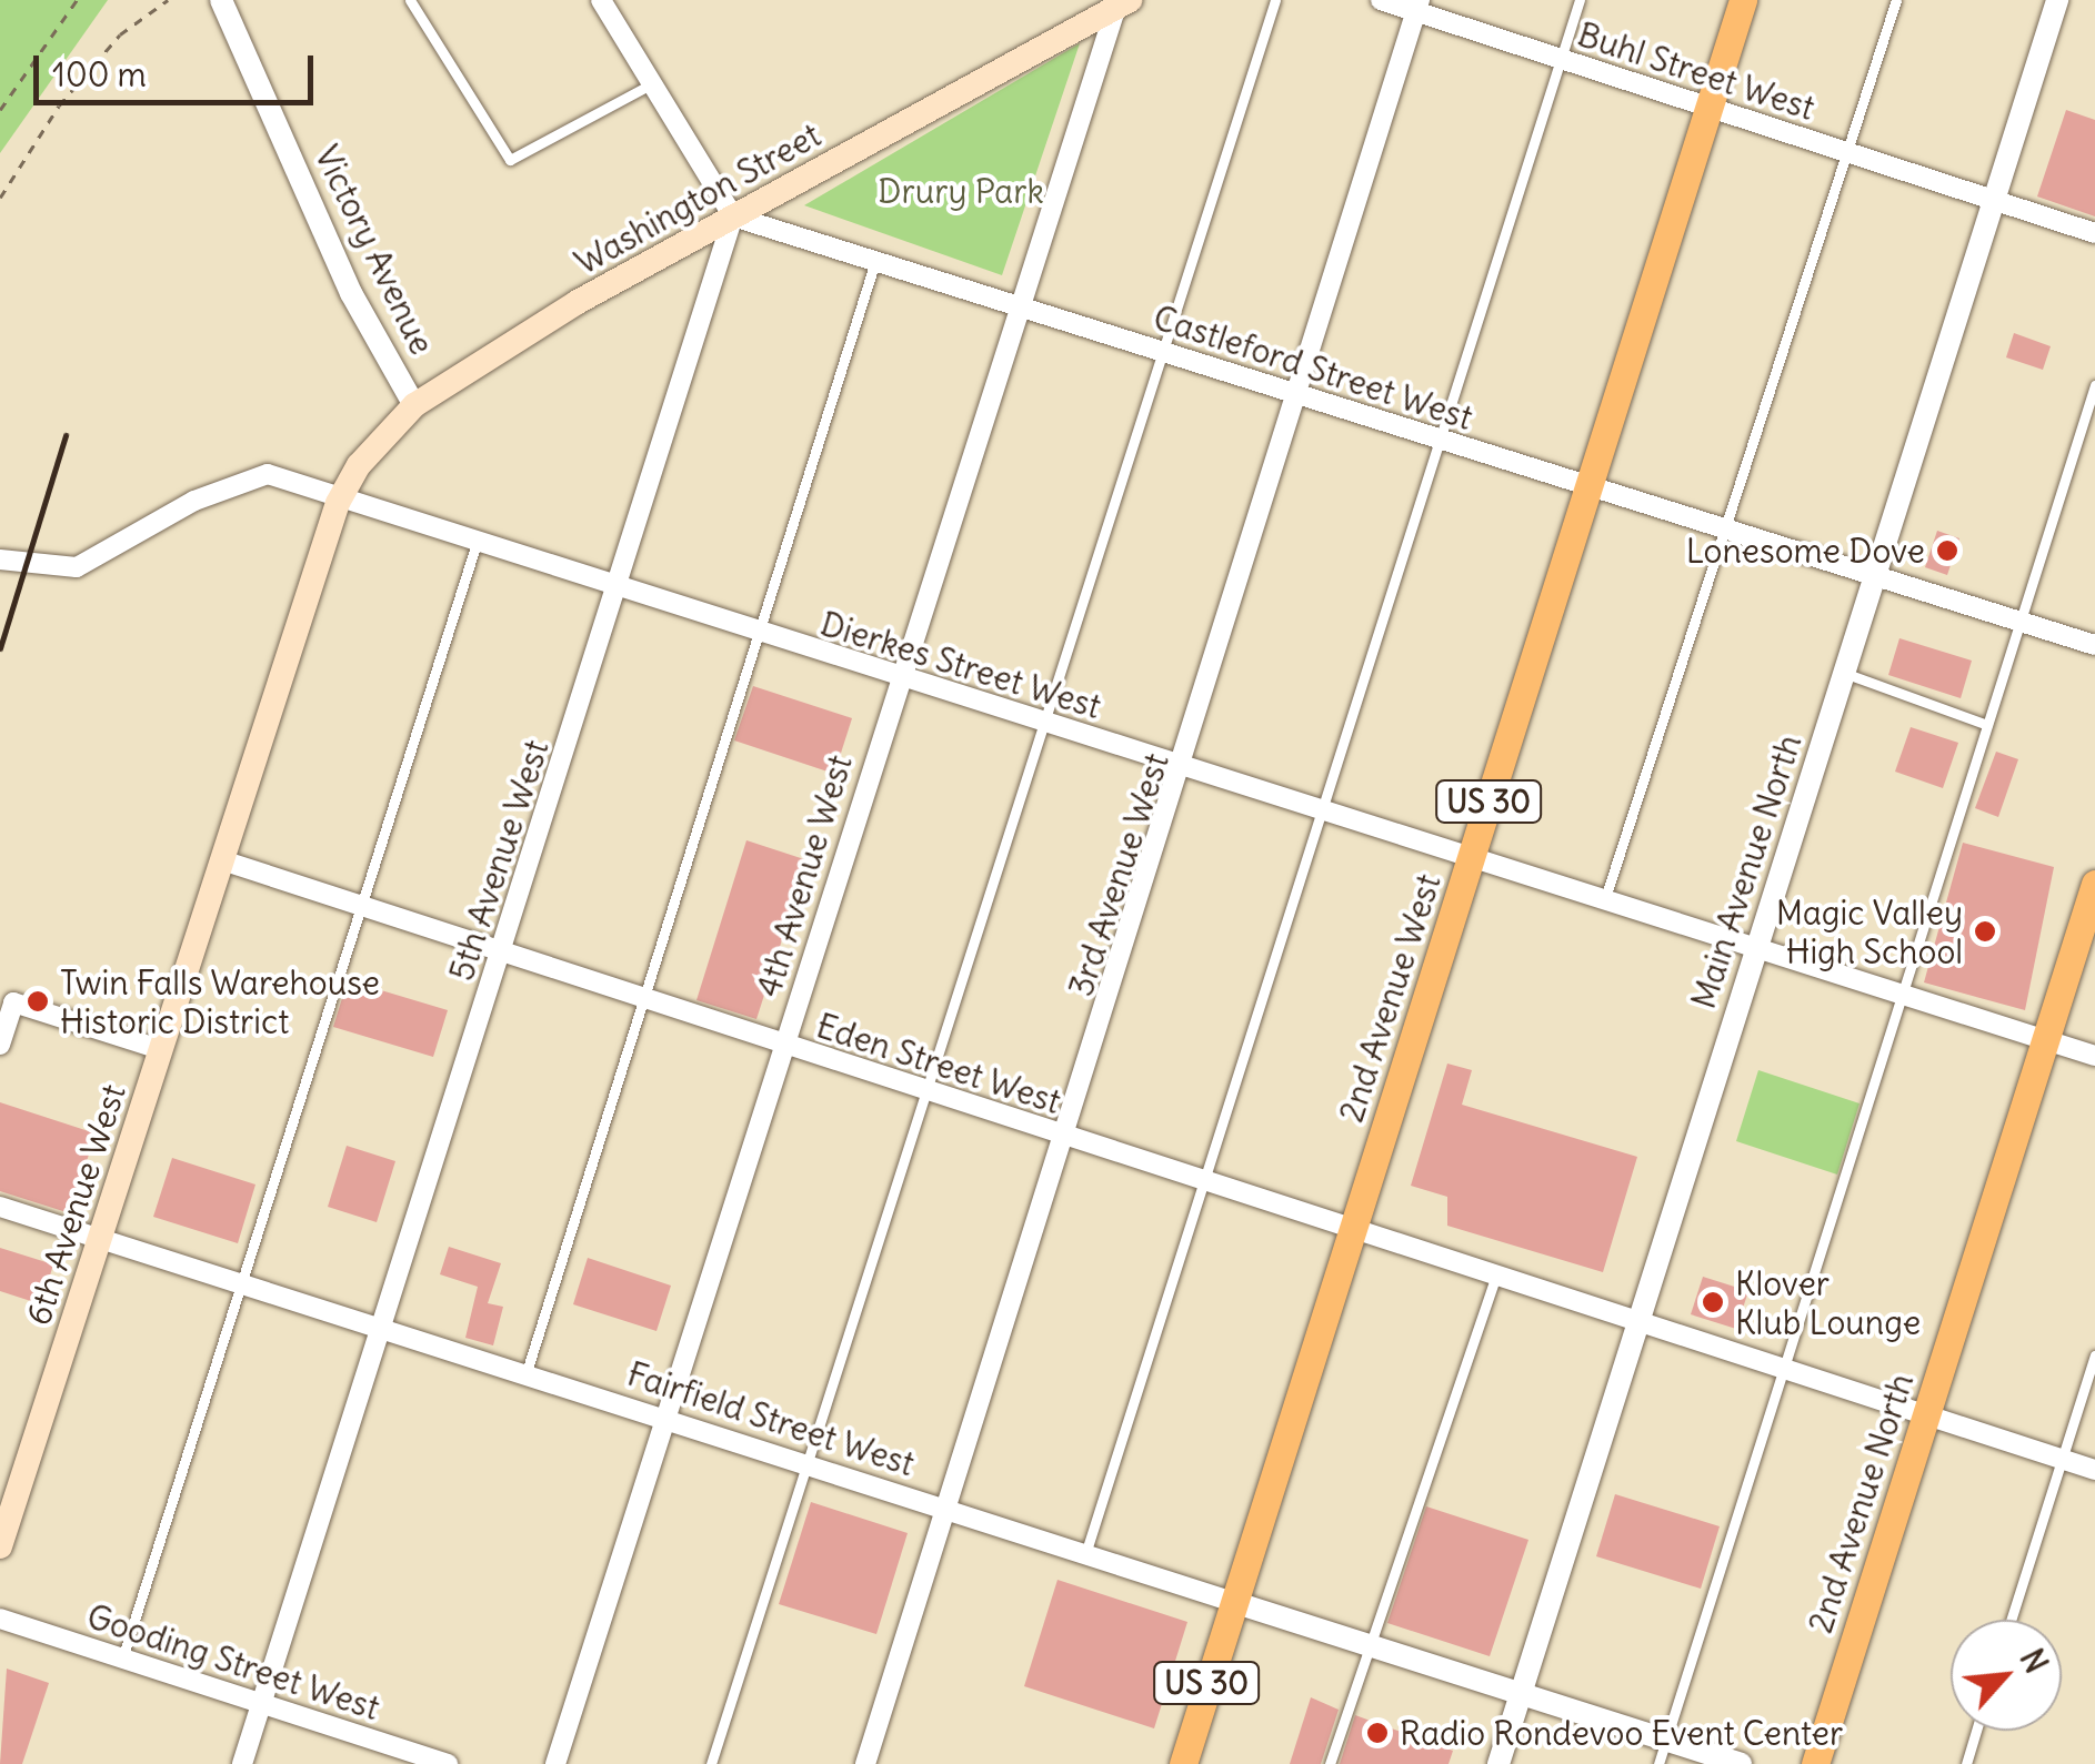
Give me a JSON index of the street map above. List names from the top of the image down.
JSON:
{
  "streets": {
    "main road": [
      "Washington Street",
      "US 30",
      "2nd Avenue West",
      "6th Avenue West",
      "2nd Avenue North"
    ],
    "street": [
      "Buhl Street West",
      "Victory Avenue",
      "Castleford Street West",
      "Dierkes Street West",
      "5th Avenue West",
      "Main Avenue North",
      "3rd Avenue West",
      "4th Avenue West",
      "Eden Street West",
      "Fairfield Street West",
      "Gooding Street West"
    ]
  },
  "crossings": [
    ["Buhl Street West", "Main Avenue North"],
    ["Buhl Street West", "3rd Avenue West"],
    ["Buhl Street West", "2nd Avenue West"],
    ["Washington Street", "Victory Avenue"],
    ["Washington Street", "Castleford Street West"],
    ["Washington Street", "Dierkes Street West"],
    ["Washington Street", "5th Avenue West"],
    ["Washington Street", "4th Avenue West"],
    ["Washington Street", "6th Avenue West"],
    ["Castleford Street West", "5th Avenue West"],
    ["Castleford Street West", "Main Avenue North"],
    ["Castleford Street West", "3rd Avenue West"],
    ["Castleford Street West", "4th Avenue West"],
    ["Castleford Street West", "2nd Avenue West"],
    ["Dierkes Street West", "5th Avenue West"],
    ["Dierkes Street West", "Main Avenue North"],
    ["Dierkes Street West", "3rd Avenue West"],
    ["Dierkes Street West", "4th Avenue West"],
    ["Dierkes Street West", "2nd Avenue West"],
    ["Dierkes Street West", "6th Avenue West"],
    ["Dierkes Street West", "2nd Avenue North"],
    ["5th Avenue West", "Eden Street West"],
    ["5th Avenue West", "Fairfield Street West"],
    ["5th Avenue West", "Gooding Street West"],
    ["Main Avenue North", "Eden Street West"],
    ["Main Avenue North", "Fairfield Street West"],
    ["3rd Avenue West", "Eden Street West"],
    ["3rd Avenue West", "Fairfield Street West"],
    ["4th Avenue West", "Eden Street West"],
    ["4th Avenue West", "Fairfield Street West"],
    ["2nd Avenue West", "Eden Street West"],
    ["2nd Avenue West", "Fairfield Street West"],
    ["Eden Street West", "6th Avenue West"],
    ["Eden Street West", "2nd Avenue North"],
    ["6th Avenue West", "Fairfield Street West"]
  ],
  "parks": ["Drury Park"],
  "places": [
    "Lonesome Dove",
    "Magic Valley High School",
    "Twin Falls Warehouse Historic District",
    "Klover Klub Lounge",
    "Radio Rondevoo Event Center"
  ],
  "scale_bar": "100 m",
  "north": "top right"
}
